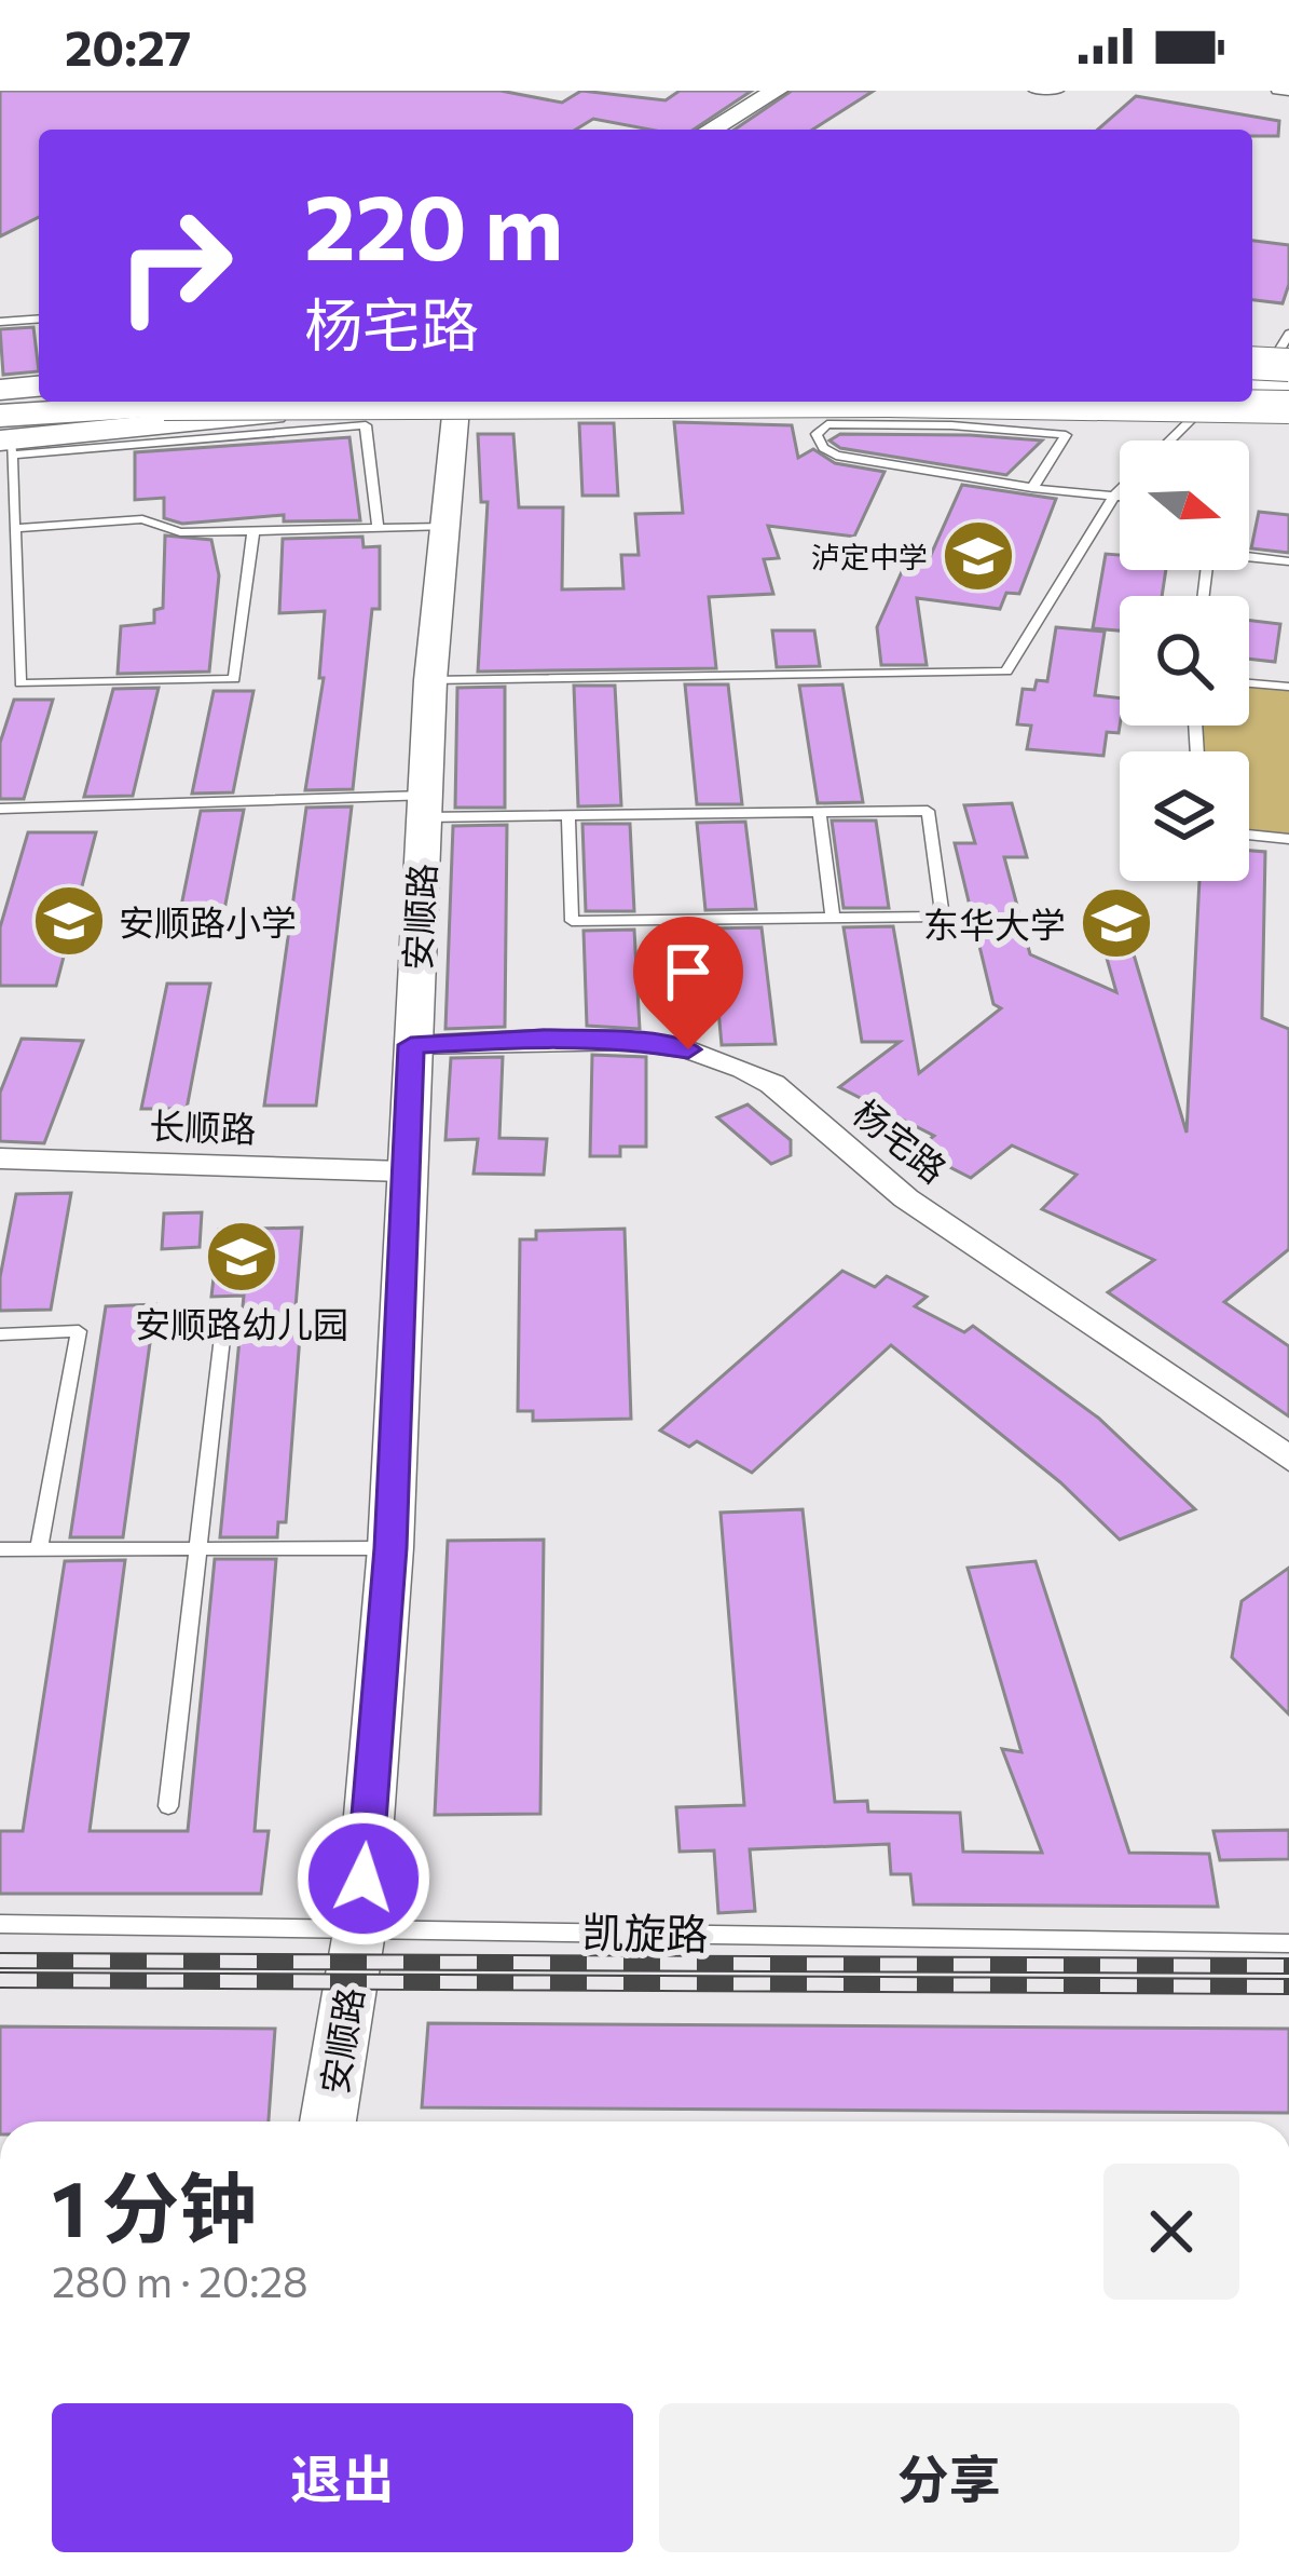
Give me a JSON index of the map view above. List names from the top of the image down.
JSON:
{
  "streets": {
    "street": ["安顺路", "长顺路", "杨宅路"],
    "lane": ["凯旋路"]
  },
  "crossings": [
    ["安顺路", "长顺路"],
    ["安顺路", "杨宅路"],
    ["安顺路", "凯旋路"]
  ],
  "places": {
    "school or university": [
      "泸定中学",
      "安顺路小学",
      "东华大学",
      "安顺路幼儿园"
    ]
  },
  "north": "right",
  "page": {
    "status": "20:27",
    "turn": ["220 m", "杨宅路"],
    "heading": ["1 分钟", "280 m · 20:28"],
    "buttons": ["退出", "分享"]
  }
}
